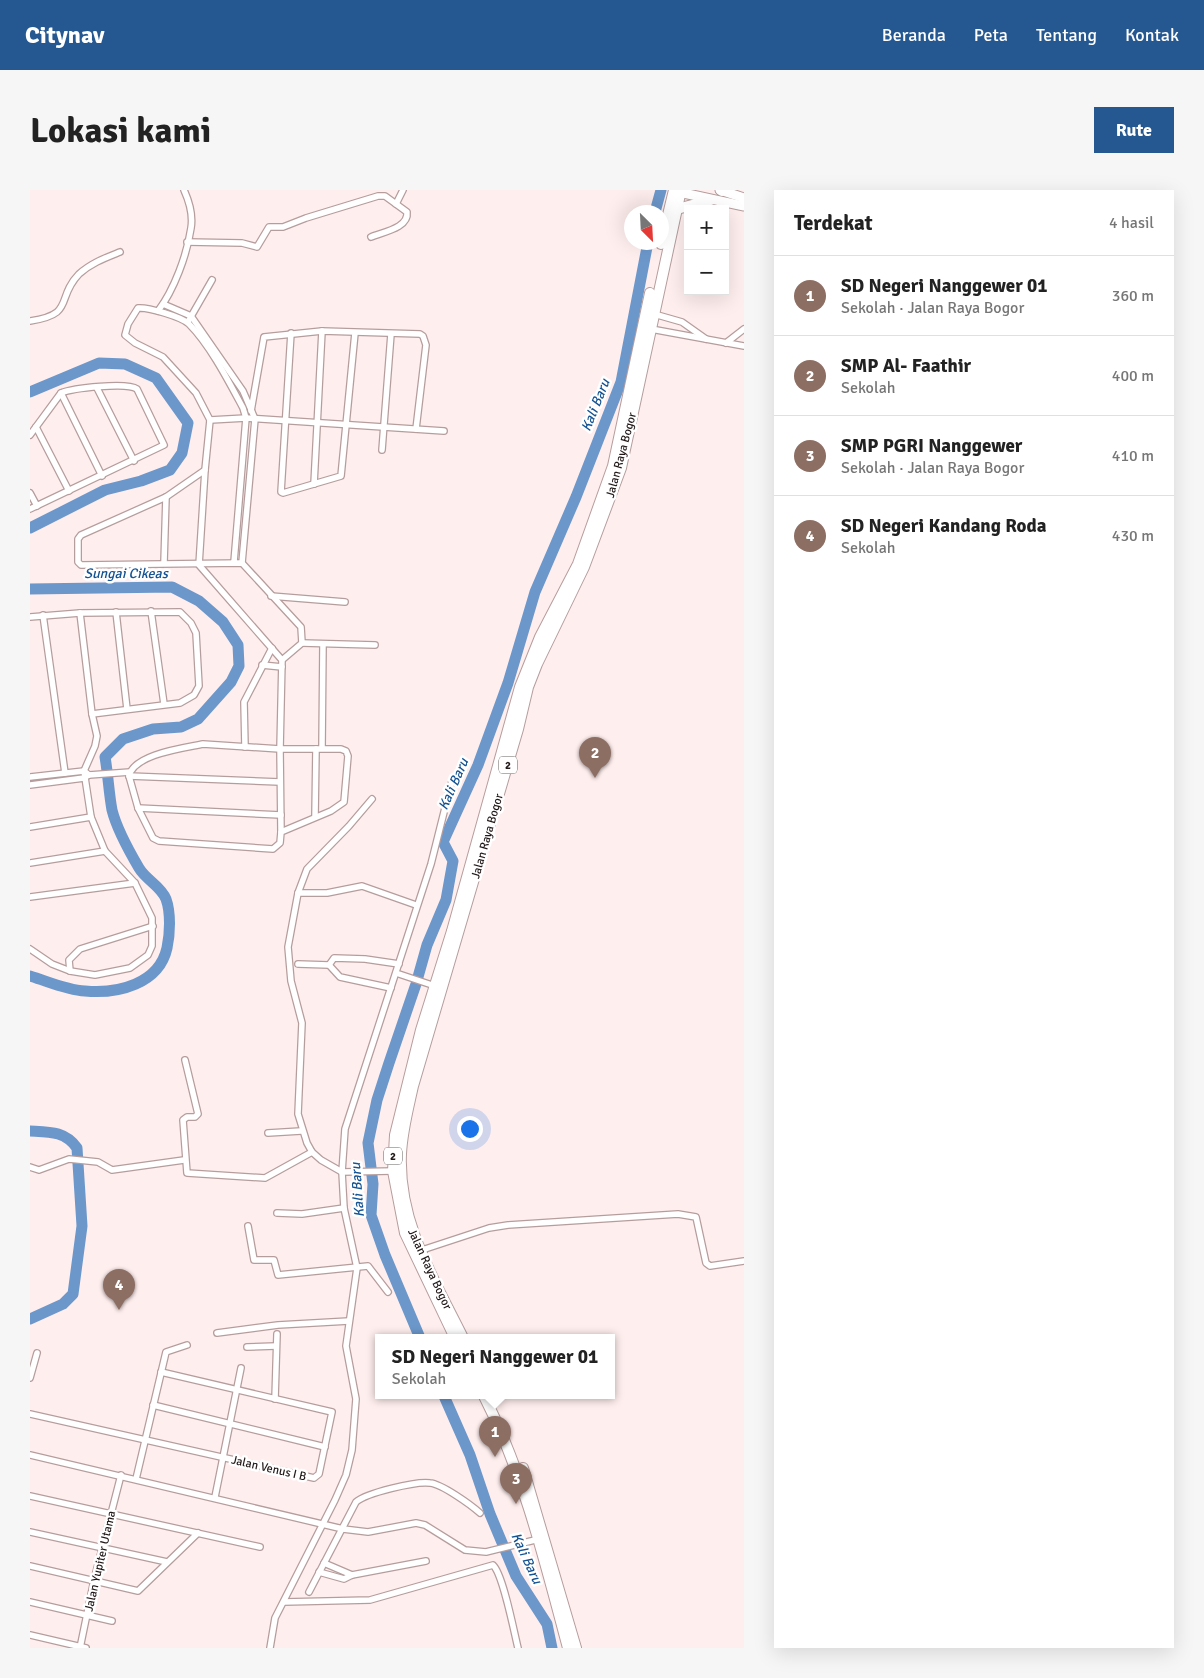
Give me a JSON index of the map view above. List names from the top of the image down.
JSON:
{
  "streets": {
    "highway": ["Jalan Raya Bogor", "2"],
    "street": ["Jalan Venus I B", "Jalan Yupiter Utama"]
  },
  "water": ["Kali Baru", "Sungai Cikeas"],
  "north": "bottom right",
  "page": {
    "header": "Citynav",
    "nav": [
      "Beranda",
      "Peta",
      "Tentang",
      "Kontak"
    ],
    "buttons": "Rute",
    "title": "Lokasi kami",
    "heading": ["Terdekat", "4 hasil"],
    "map_buttons": ["+", "−"],
    "list": [
      {
        "mark": "1",
        "name": "SD Negeri Nanggewer 01",
        "note": "Sekolah · Jalan Raya Bogor",
        "value": "360 m"
      },
      {
        "mark": "2",
        "name": "SMP Al- Faathir",
        "note": "Sekolah",
        "value": "400 m"
      },
      {
        "mark": "3",
        "name": "SMP PGRI Nanggewer",
        "note": "Sekolah · Jalan Raya Bogor",
        "value": "410 m"
      },
      {
        "mark": "4",
        "name": "SD Negeri Kandang Roda",
        "note": "Sekolah",
        "value": "430 m"
      }
    ],
    "pins": [
      "2",
      "4",
      "1",
      "3"
    ],
    "popup": ["SD Negeri Nanggewer 01", "Sekolah"]
  }
}
